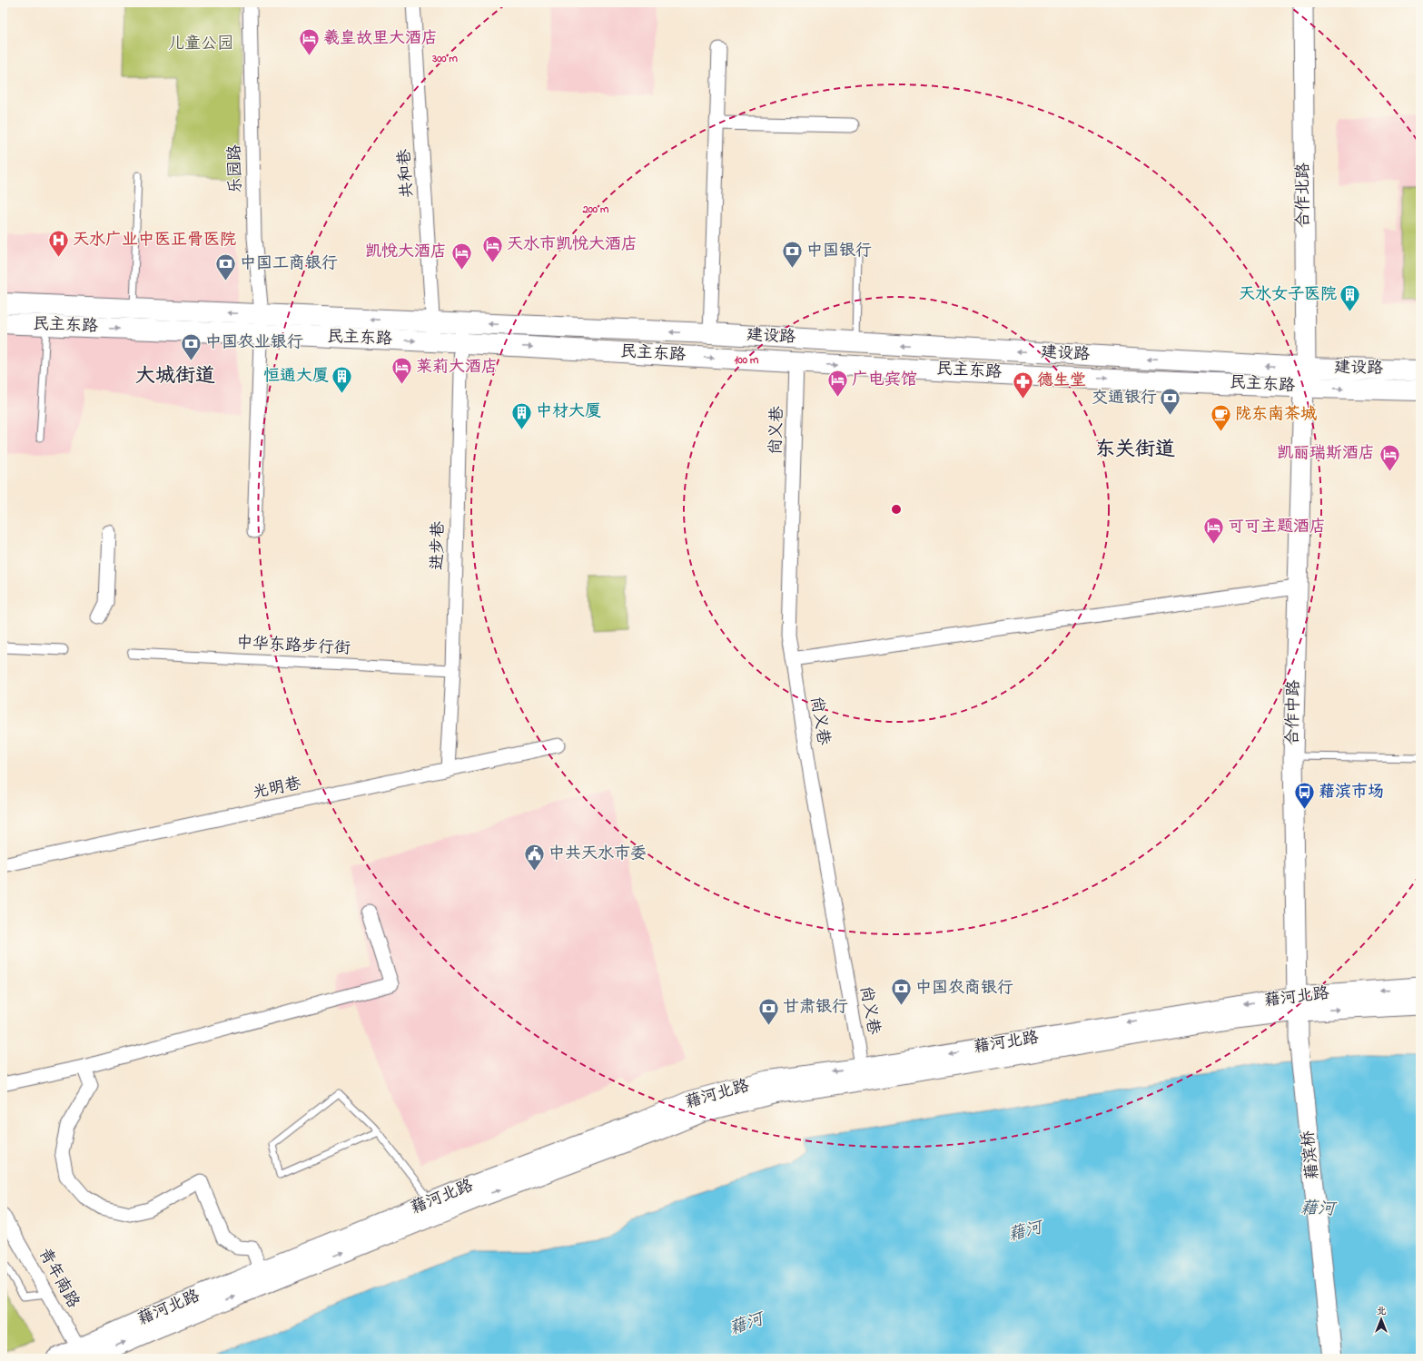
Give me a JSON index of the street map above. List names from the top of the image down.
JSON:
{
  "streets": {
    "main road": [
      "合作北路",
      "民主东路",
      "建设路",
      "合作中路",
      "藉河北路",
      "藉滨桥"
    ],
    "street": [
      "乐园路",
      "共和巷",
      "尚义巷",
      "进步巷",
      "中华东路步行街",
      "光明巷",
      "青年南路"
    ]
  },
  "crossings": [
    ["乐园路", "民主东路"],
    ["共和巷", "民主东路"],
    ["合作北路", "民主东路"],
    ["合作北路", "建设路"],
    ["合作北路", "合作中路"],
    ["民主东路", "建设路"],
    ["民主东路", "尚义巷"],
    ["民主东路", "进步巷"],
    ["民主东路", "合作中路"],
    ["建设路", "合作中路"],
    ["尚义巷", "藉河北路"],
    ["进步巷", "中华东路步行街"],
    ["进步巷", "光明巷"],
    ["合作中路", "藉河北路"],
    ["合作中路", "藉滨桥"],
    ["藉河北路", "青年南路"]
  ],
  "districts": ["大城街道", "东关街道"],
  "water": ["藉河"],
  "parks": ["儿童公园"],
  "places": {
    "hotel": [
      "羲皇故里大酒店",
      "天水市凯悦大酒店",
      "凯悦大酒店",
      "莱莉大酒店",
      "广电宾馆",
      "凯丽瑞斯酒店",
      "可可主题酒店"
    ],
    "hospital": ["天水广业中医正骨医院"],
    "bank": [
      "中国银行",
      "中国工商银行",
      "中国农业银行",
      "交通银行",
      "中国农商银行",
      "甘肃银行"
    ],
    "building": ["天水女子医院", "恒通大厦", "中材大厦"],
    "pharmacy": ["德生堂"],
    "cafe": ["陇东南茶城"],
    "bus stop": ["藉滨市场"],
    "public building": ["中共天水市委"]
  },
  "north": "top",
  "rings": ["300 m", "200 m", "100 m"]
}
